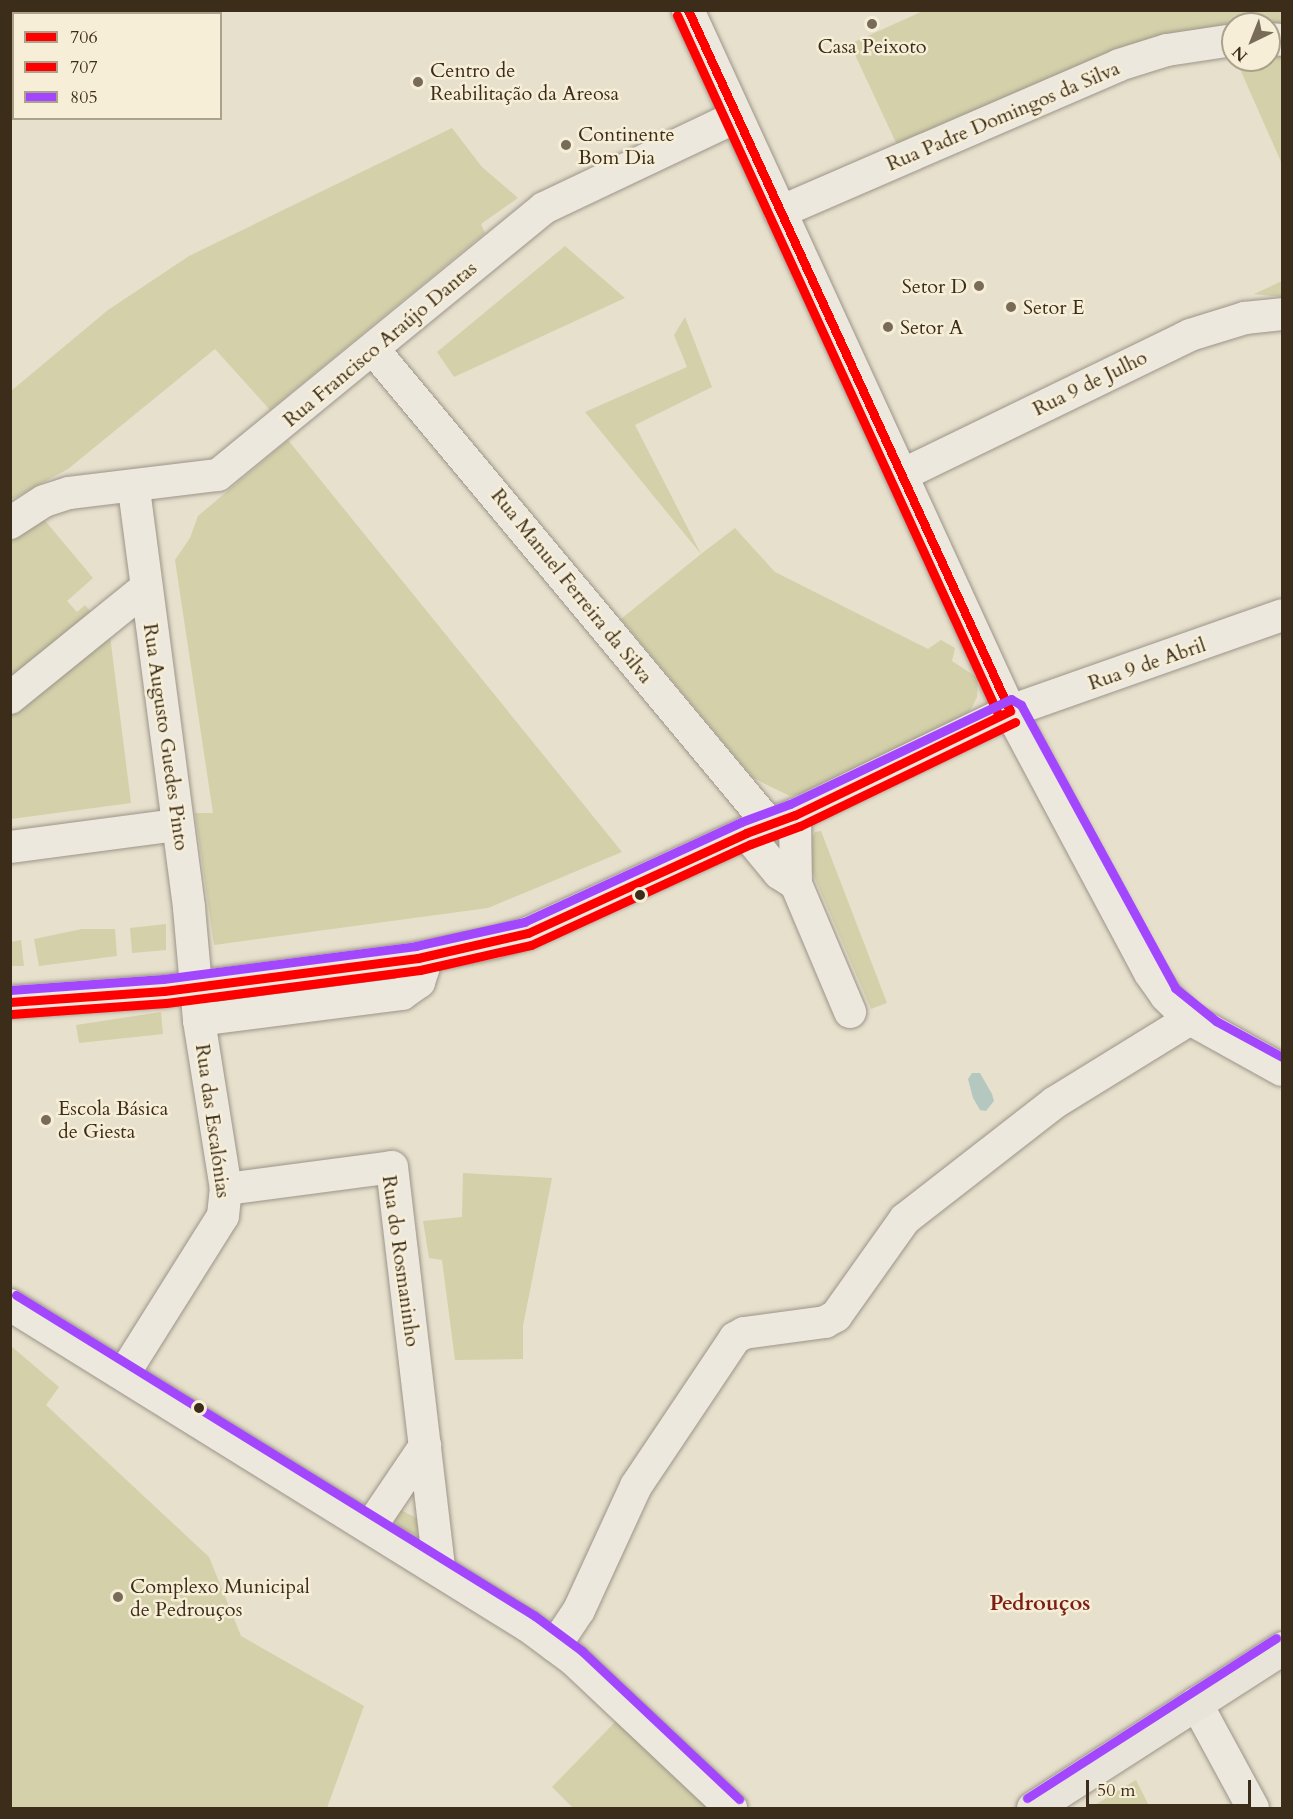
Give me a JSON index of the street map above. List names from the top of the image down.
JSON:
{
  "streets": {
    "street": [
      "Rua Padre Domingos da Silva",
      "Rua Francisco Araújo Dantas",
      "Rua 9 de Julho",
      "Rua Manuel Ferreira da Silva",
      "Rua 9 de Abril",
      "Rua Augusto Guedes Pinto",
      "Rua das Escalónias",
      "Rua do Rosmaninho"
    ]
  },
  "crossings": [
    ["Rua Francisco Araújo Dantas", "Rua Manuel Ferreira da Silva"],
    ["Rua Francisco Araújo Dantas", "Rua Augusto Guedes Pinto"],
    ["Rua Manuel Ferreira da Silva", "Rua 9 de Abril"],
    ["Rua 9 de Abril", "Rua Augusto Guedes Pinto"],
    ["Rua 9 de Abril", "Rua das Escalónias"],
    ["Rua Augusto Guedes Pinto", "Rua das Escalónias"],
    ["Rua das Escalónias", "Rua do Rosmaninho"]
  ],
  "districts": ["Pedrouços"],
  "places": [
    "Casa Peixoto",
    "Centro de Reabilitação da Areosa",
    "Continente Bom Dia",
    "Setor D",
    "Setor E",
    "Setor A",
    "Escola Básica de Giesta",
    "Complexo Municipal de Pedrouços"
  ],
  "lines": ["transit line 706", "transit line 707", "transit line 805"],
  "legend": ["706", "707", "805"],
  "scale_bar": "50 m",
  "north": "bottom left"
}
